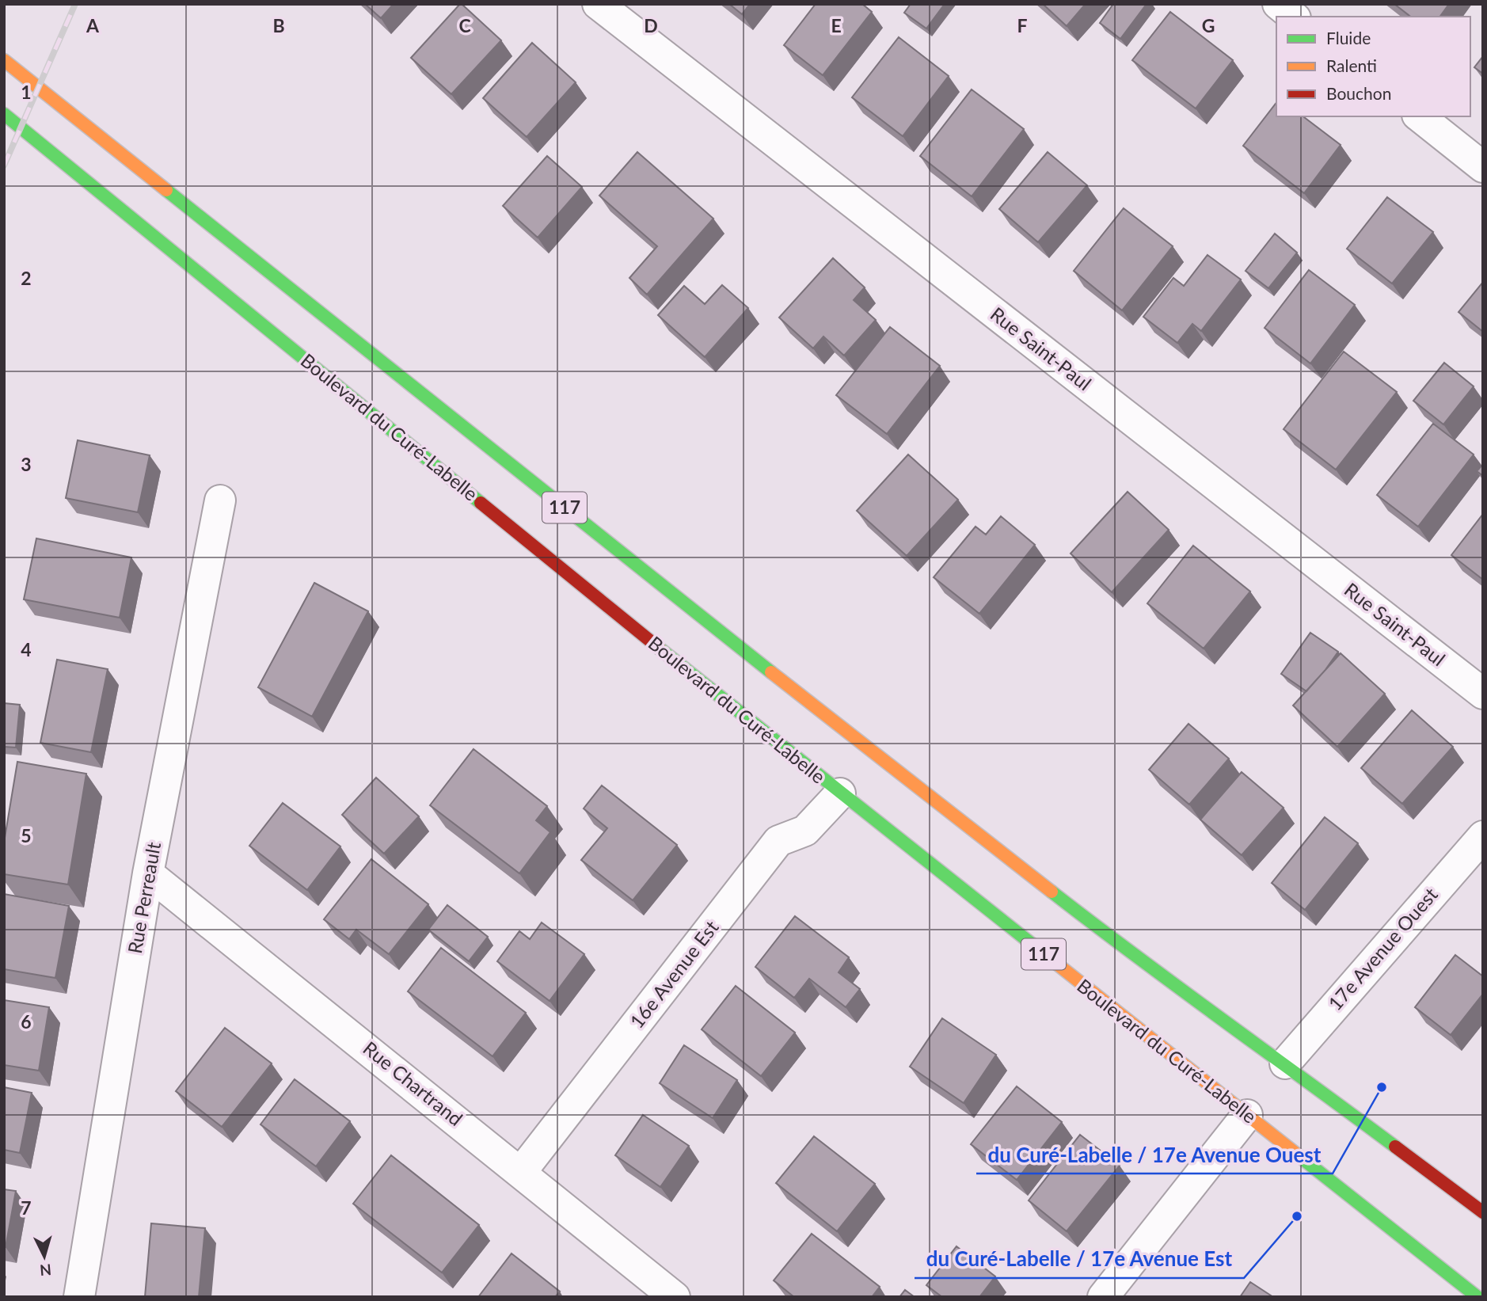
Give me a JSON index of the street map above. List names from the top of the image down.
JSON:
{
  "streets": {
    "main road": ["Boulevard du Curé-Labelle", "117"],
    "street": [
      "Rue Saint-Paul",
      "Rue Perreault",
      "17e Avenue Ouest",
      "16e Avenue Est",
      "Rue Chartrand"
    ]
  },
  "crossings": [
    ["Boulevard du Curé-Labelle", "16e Avenue Est"],
    ["117", "17e Avenue Ouest"],
    ["Rue Perreault", "Rue Chartrand"],
    ["16e Avenue Est", "Rue Chartrand"]
  ],
  "places": ["du Curé-Labelle / 17e Avenue Ouest", "du Curé-Labelle / 17e Avenue Est"],
  "legend": ["Fluide", "Ralenti", "Bouchon"],
  "north": "bottom",
  "grid": {
    "columns": [
      "A",
      "B",
      "C",
      "D",
      "E",
      "F",
      "G"
    ],
    "rows": [
      "1",
      "2",
      "3",
      "4",
      "5",
      "6",
      "7"
    ]
  }
}
